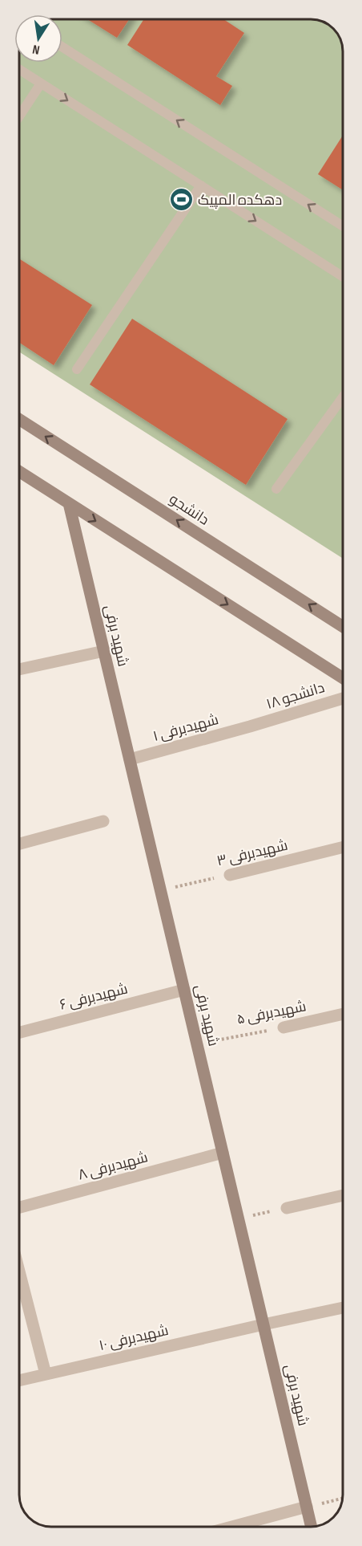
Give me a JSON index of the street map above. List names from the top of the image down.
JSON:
{
  "streets": {
    "street": [
      "دانشجو",
      "شهید برفی",
      "دانشجو ۱۸",
      "شهیدبرفی ۱",
      "شهیدبرفی ۳",
      "شهیدبرفی ۶",
      "شهیدبرفی ۵",
      "شهیدبرفی ۸",
      "شهیدبرفی ۱۰"
    ]
  },
  "crossings": [
    ["شهید برفی", "شهیدبرفی ۱"],
    ["شهید برفی", "شهیدبرفی ۳"],
    ["شهید برفی", "شهیدبرفی ۶"],
    ["شهید برفی", "شهیدبرفی ۵"],
    ["شهید برفی", "شهیدبرفی ۸"],
    ["شهید برفی", "شهیدبرفی ۱۰"],
    ["دانشجو ۱۸", "شهیدبرفی ۱"]
  ],
  "places": {
    "sports": ["دهکده المپیک"]
  },
  "north": "bottom"
}
